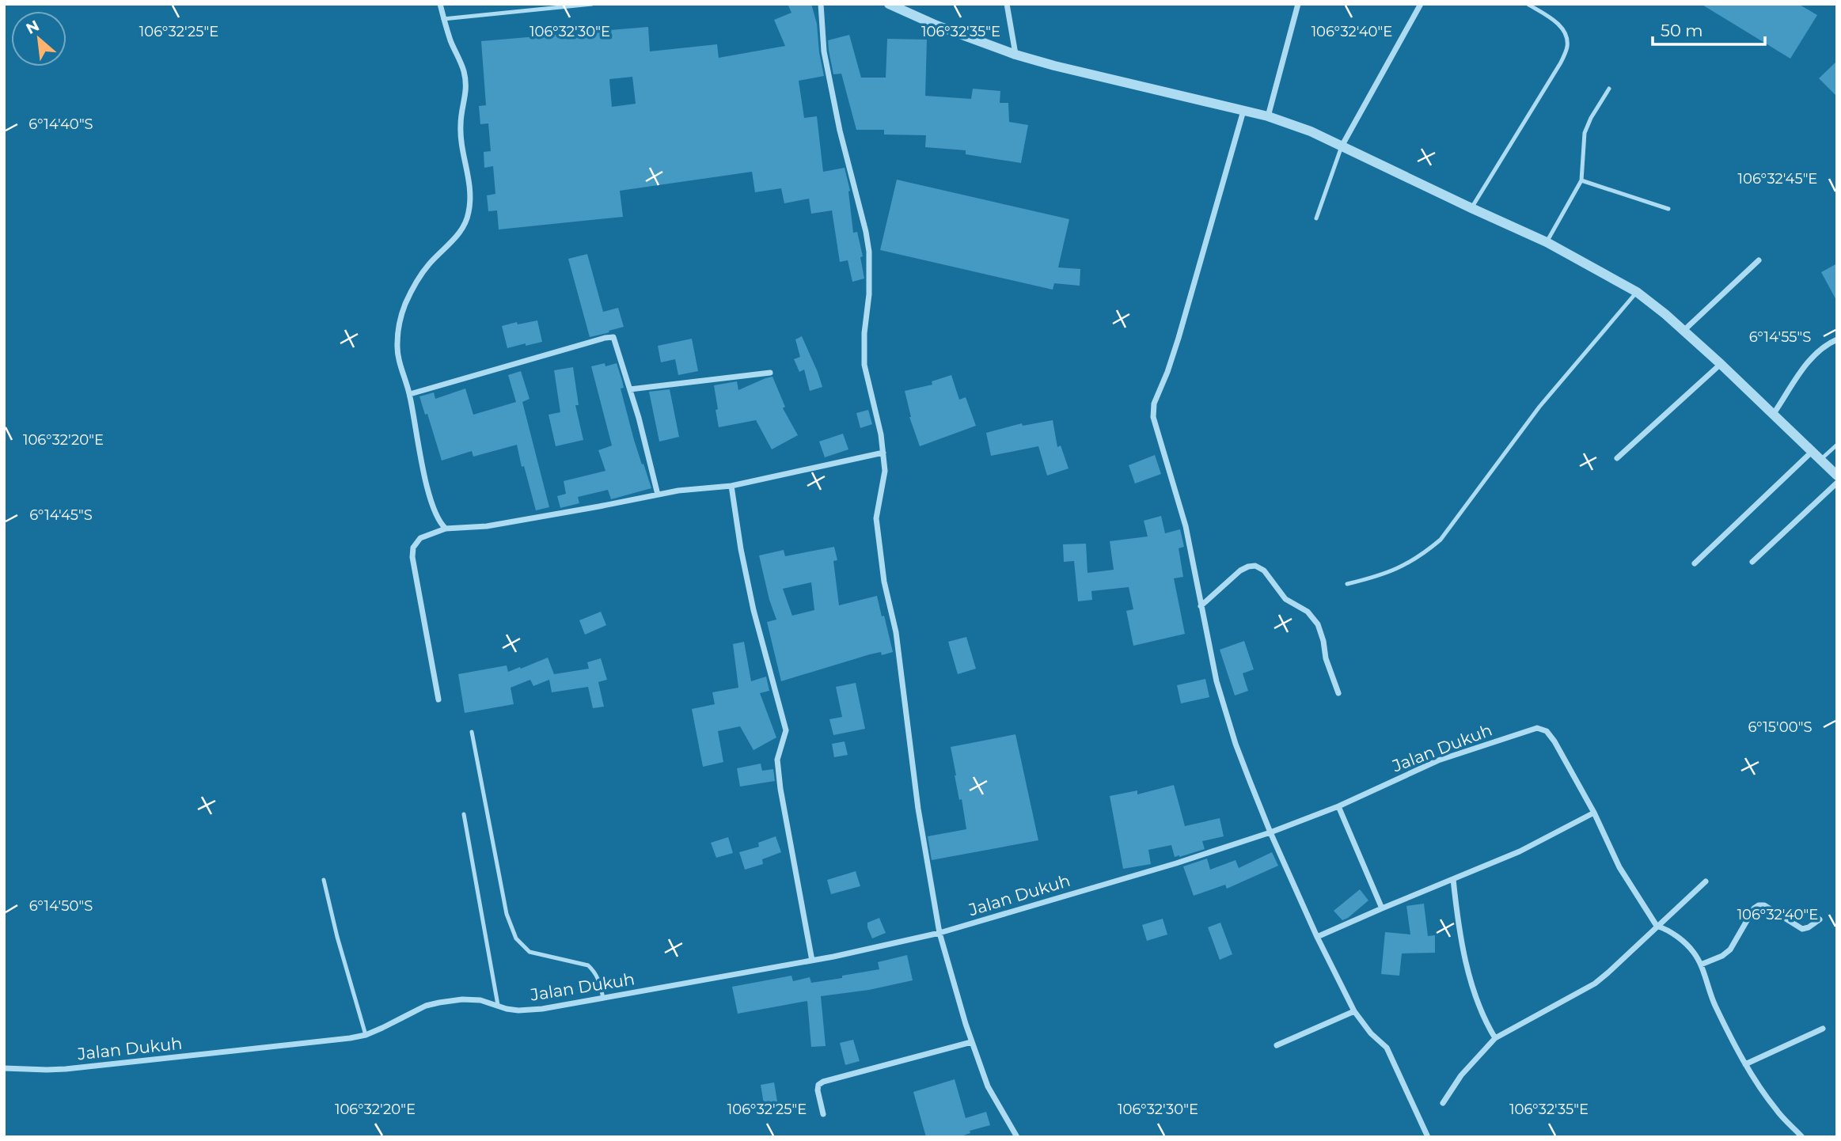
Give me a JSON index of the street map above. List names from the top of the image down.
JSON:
{
  "streets": {
    "street": ["Jalan Dukuh"]
  },
  "scale_bar": "50 m",
  "north": "top left",
  "coordinates": [
    "106°32'25\"E",
    "106°32'30\"E",
    "106°32'35\"E",
    "106°32'40\"E",
    "6°14'40\"S",
    "106°32'45\"E",
    "6°14'55\"S",
    "106°32'20\"E",
    "6°14'45\"S",
    "6°15'00\"S",
    "6°14'50\"S"
  ]
}
